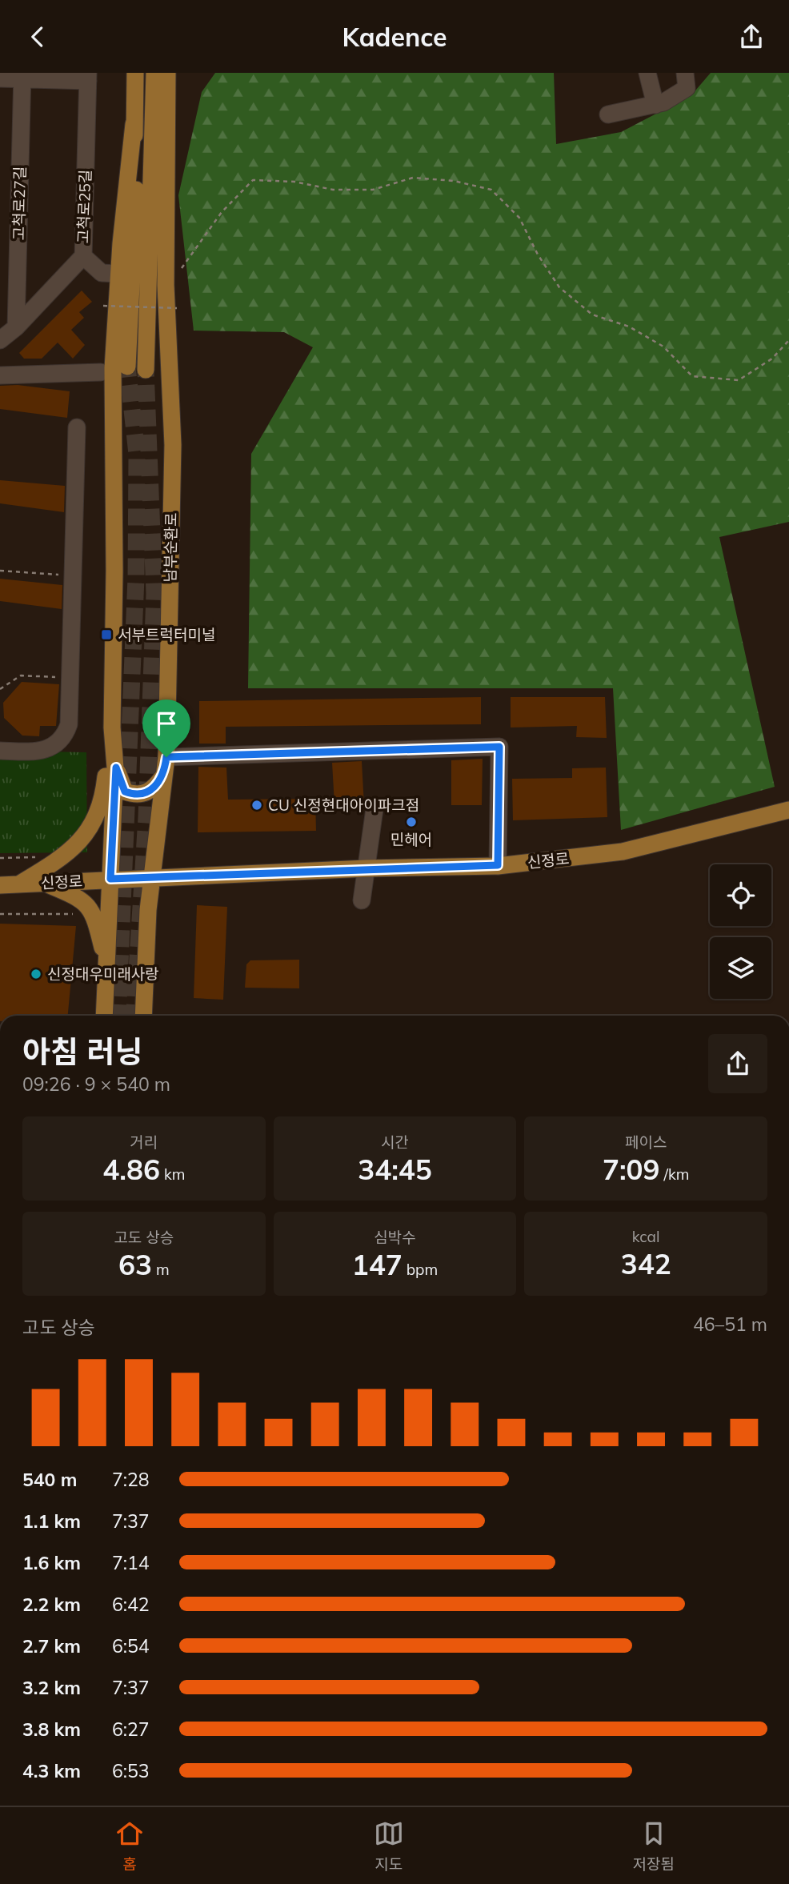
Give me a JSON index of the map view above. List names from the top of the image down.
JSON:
{
  "streets": {
    "main road": ["남부순환로", "신정로"],
    "street": ["고척로27길", "고척로25길"]
  },
  "crossings": [
    ["고척로27길", "고척로25길"],
    ["남부순환로", "신정로"]
  ],
  "places": {
    "transit": ["서부트럭터미널"],
    "other": ["CU 신정현대아이파크점", "민헤어", "신정대우미래사랑"]
  },
  "page": {
    "header": "Kadence",
    "heading": ["아침 러닝", "09:26 · 9 × 540 m"],
    "stats": [
      ["거리", "4.86 km"],
      ["시간", "34:45"],
      ["페이스", "7:09 /km"],
      ["고도 상승", "63 m"],
      ["심박수", "147 bpm"],
      ["kcal", "342"]
    ],
    "chart": ["고도 상승", "46–51 m"],
    "list": [
      {
        "name": "540 m",
        "note": "7:28"
      },
      {
        "name": "1.1 km",
        "note": "7:37"
      },
      {
        "name": "1.6 km",
        "note": "7:14"
      },
      {
        "name": "2.2 km",
        "note": "6:42"
      },
      {
        "name": "2.7 km",
        "note": "6:54"
      },
      {
        "name": "3.2 km",
        "note": "7:37"
      },
      {
        "name": "3.8 km",
        "note": "6:27"
      },
      {
        "name": "4.3 km",
        "note": "6:53"
      }
    ],
    "tabs": ["홈", "지도", "저장됨"]
  }
}
